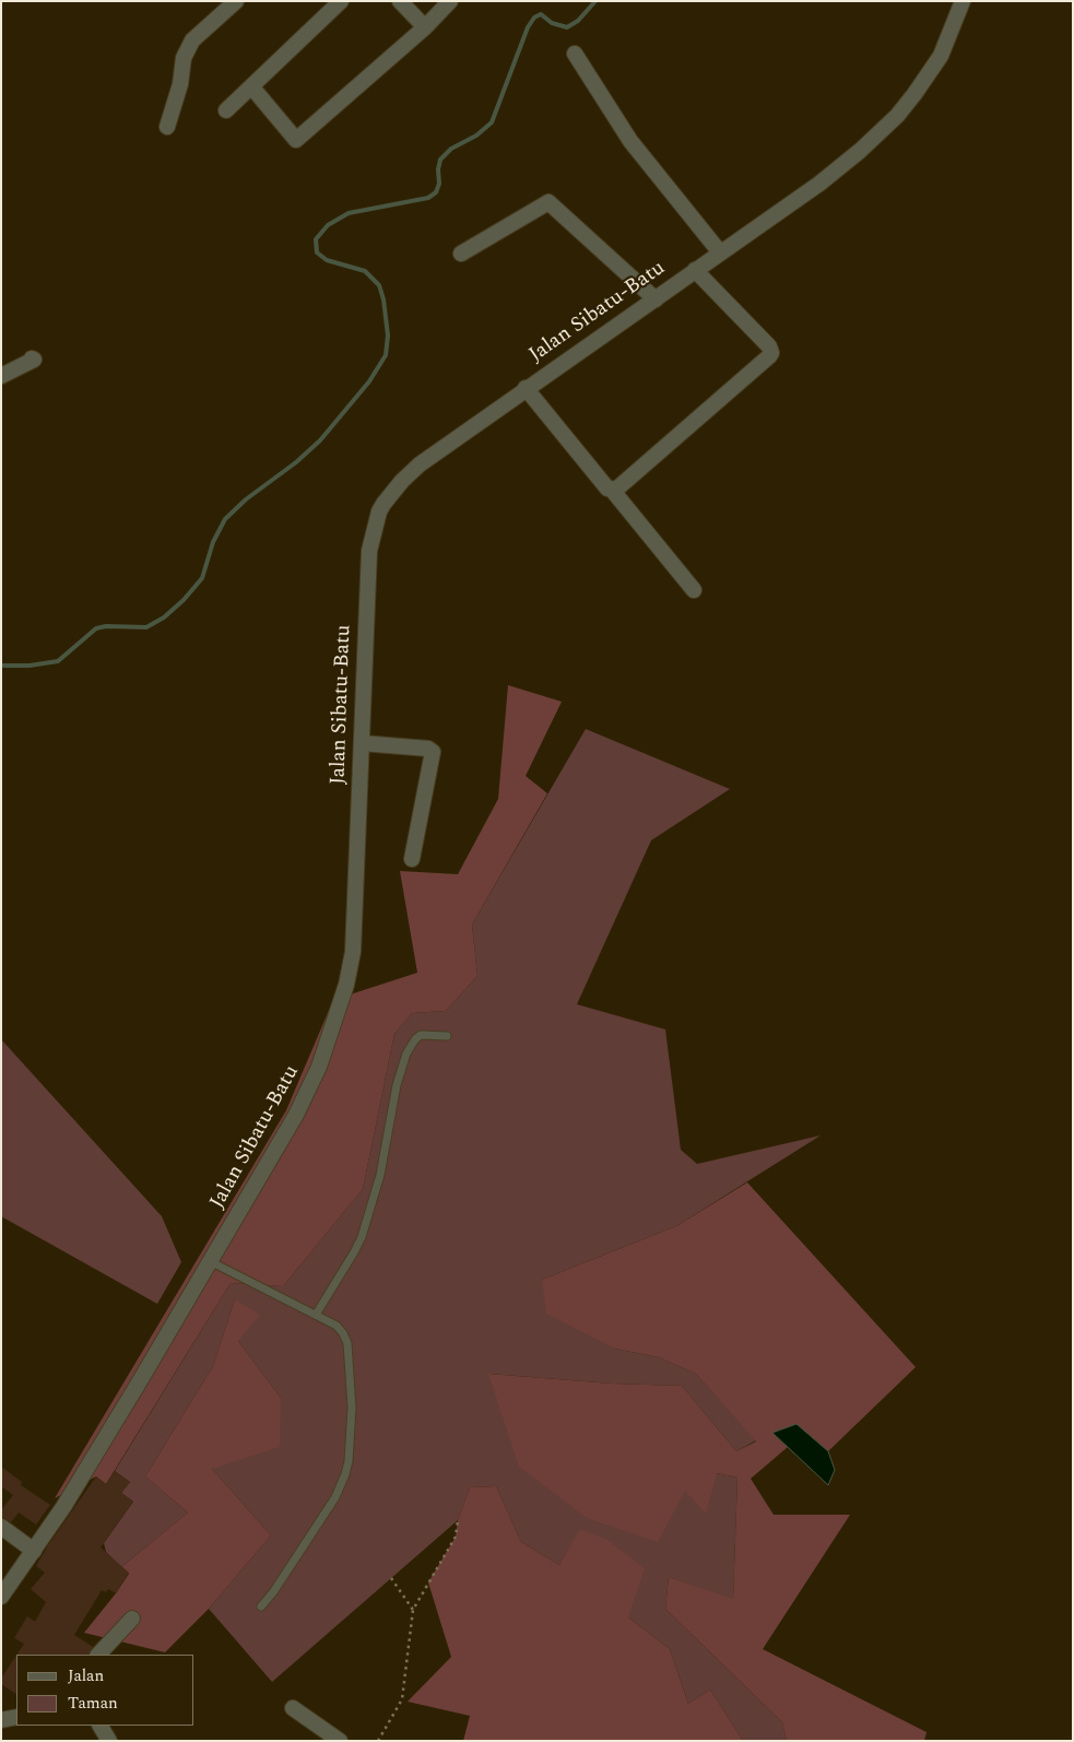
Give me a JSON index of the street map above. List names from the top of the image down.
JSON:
{
  "streets": {
    "street": ["Jalan Sibatu-Batu"]
  },
  "legend": ["Jalan", "Taman"]
}
